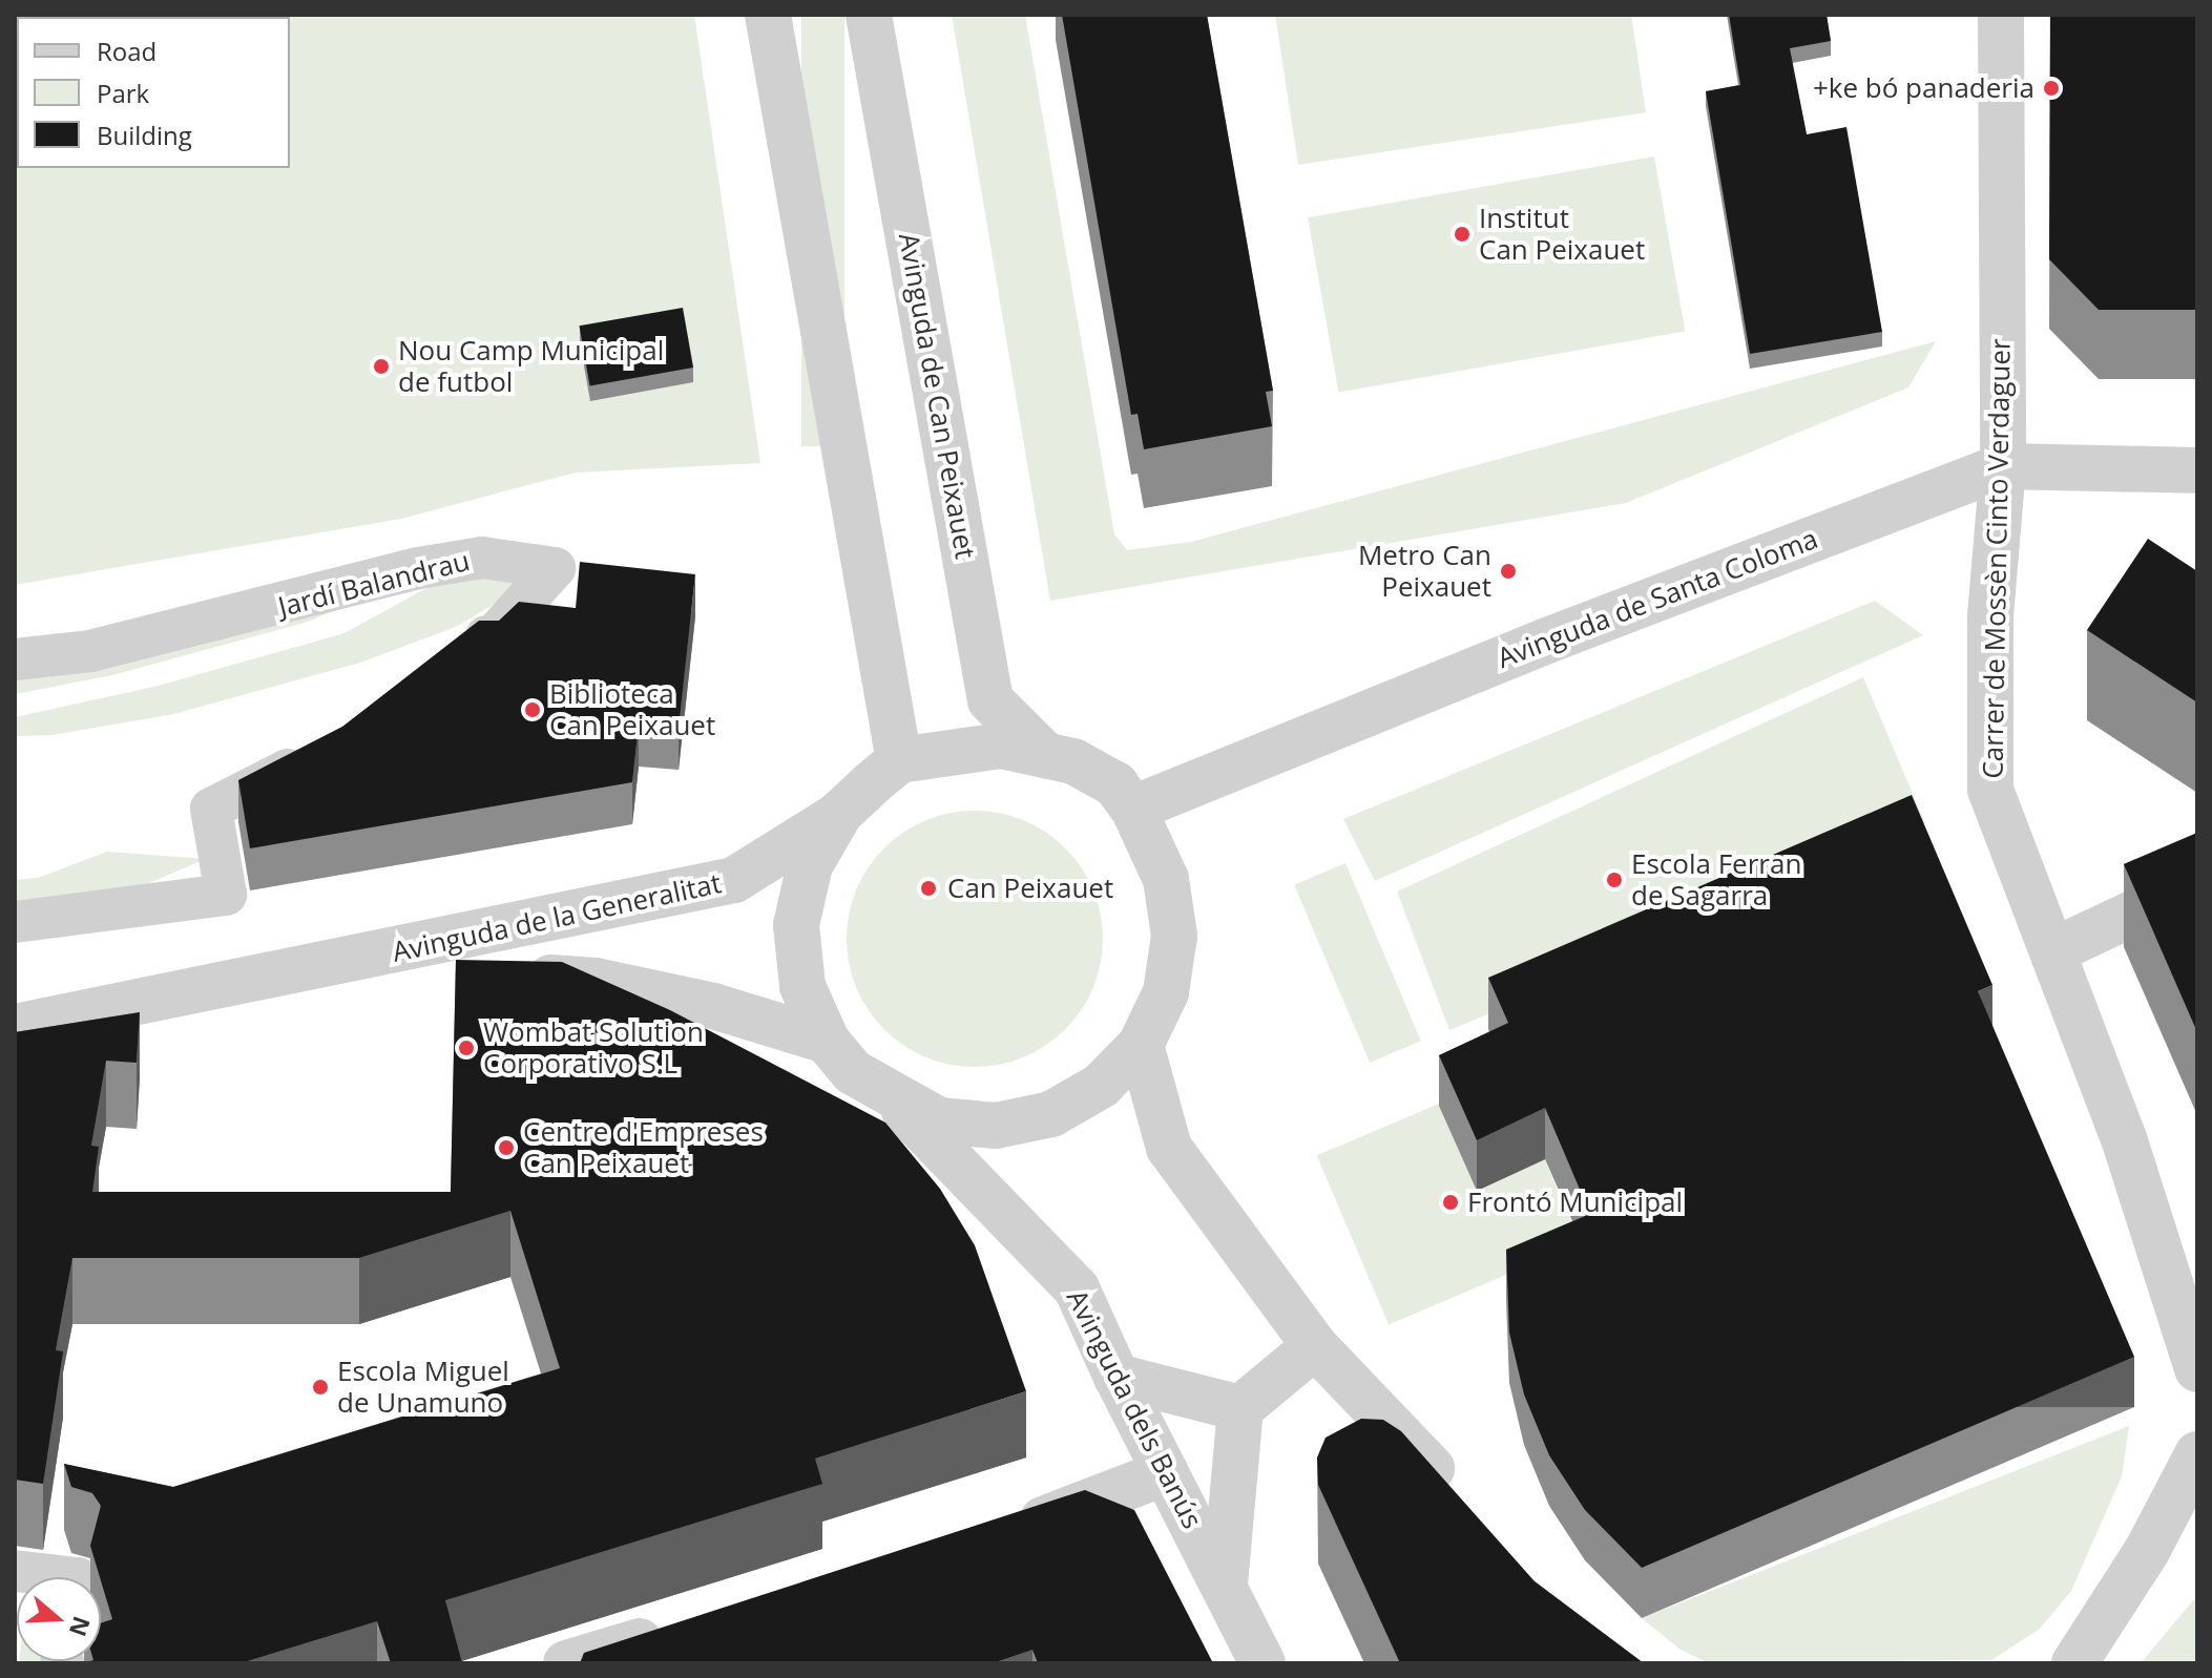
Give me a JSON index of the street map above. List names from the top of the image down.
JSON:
{
  "streets": {
    "street": [
      "Avinguda de Can Peixauet",
      "Carrer de Mossèn Cinto Verdaguer",
      "Jardí Balandrau",
      "Avinguda de Santa Coloma",
      "Avinguda de la Generalitat",
      "Avinguda dels Banús"
    ]
  },
  "crossings": [
    ["Carrer de Mossèn Cinto Verdaguer", "Avinguda de Santa Coloma"]
  ],
  "places": [
    "+ke bó panaderia",
    "Institut Can Peixauet",
    "Nou Camp Municipal de futbol",
    "Metro Can Peixauet",
    "Biblioteca Can Peixauet",
    "Escola Ferran de Sagarra",
    "Can Peixauet",
    "Wombat Solution Corporativo S.L",
    "Centre d'Empreses Can Peixauet",
    "Frontó Municipal",
    "Escola Miguel de Unamuno"
  ],
  "legend": ["Road", "Park", "Building"],
  "north": "right"
}
